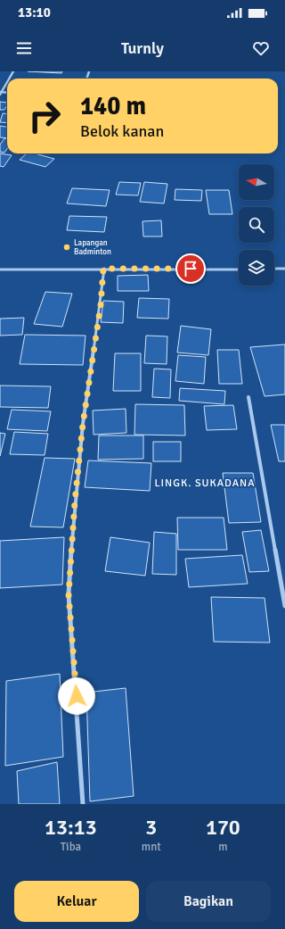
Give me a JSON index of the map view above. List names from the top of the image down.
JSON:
{
  "districts": ["LINGK. SUKADANA"],
  "places": ["Lapangan Badminton"],
  "north": "left",
  "page": {
    "status": "13:10",
    "header": "Turnly",
    "turn": ["140 m", "Belok kanan"],
    "eta": [
      "13:13",
      "Tiba",
      "3",
      "mnt",
      "170",
      "m"
    ],
    "buttons": ["Keluar", "Bagikan"]
  }
}
